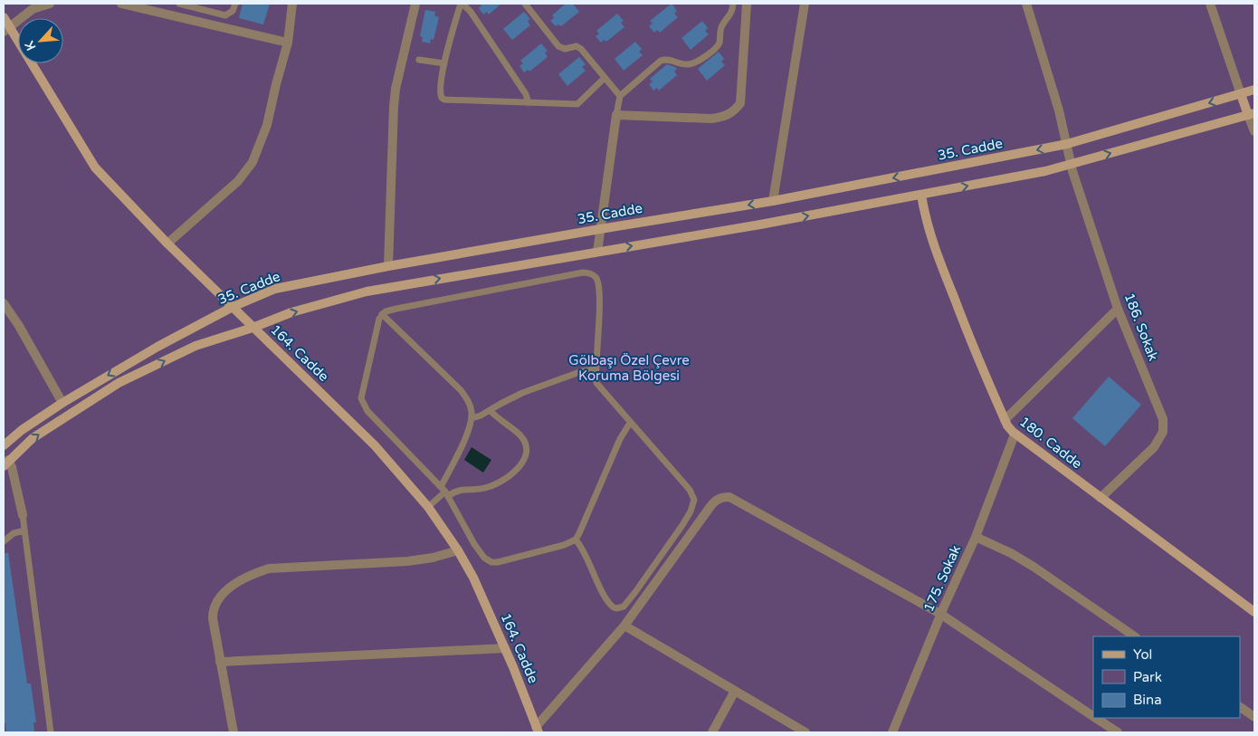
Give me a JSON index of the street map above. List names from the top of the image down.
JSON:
{
  "streets": {
    "street": [
      "35. Cadde",
      "186. Sokak",
      "164. Cadde",
      "180. Cadde",
      "175. Sokak"
    ]
  },
  "crossings": [
    ["35. Cadde", "186. Sokak"],
    ["35. Cadde", "164. Cadde"],
    ["186. Sokak", "180. Cadde"],
    ["180. Cadde", "175. Sokak"]
  ],
  "parks": ["Gölbaşı Özel Çevre Koruma Bölgesi"],
  "legend": ["Yol", "Park", "Bina"],
  "north": "bottom left"
}
